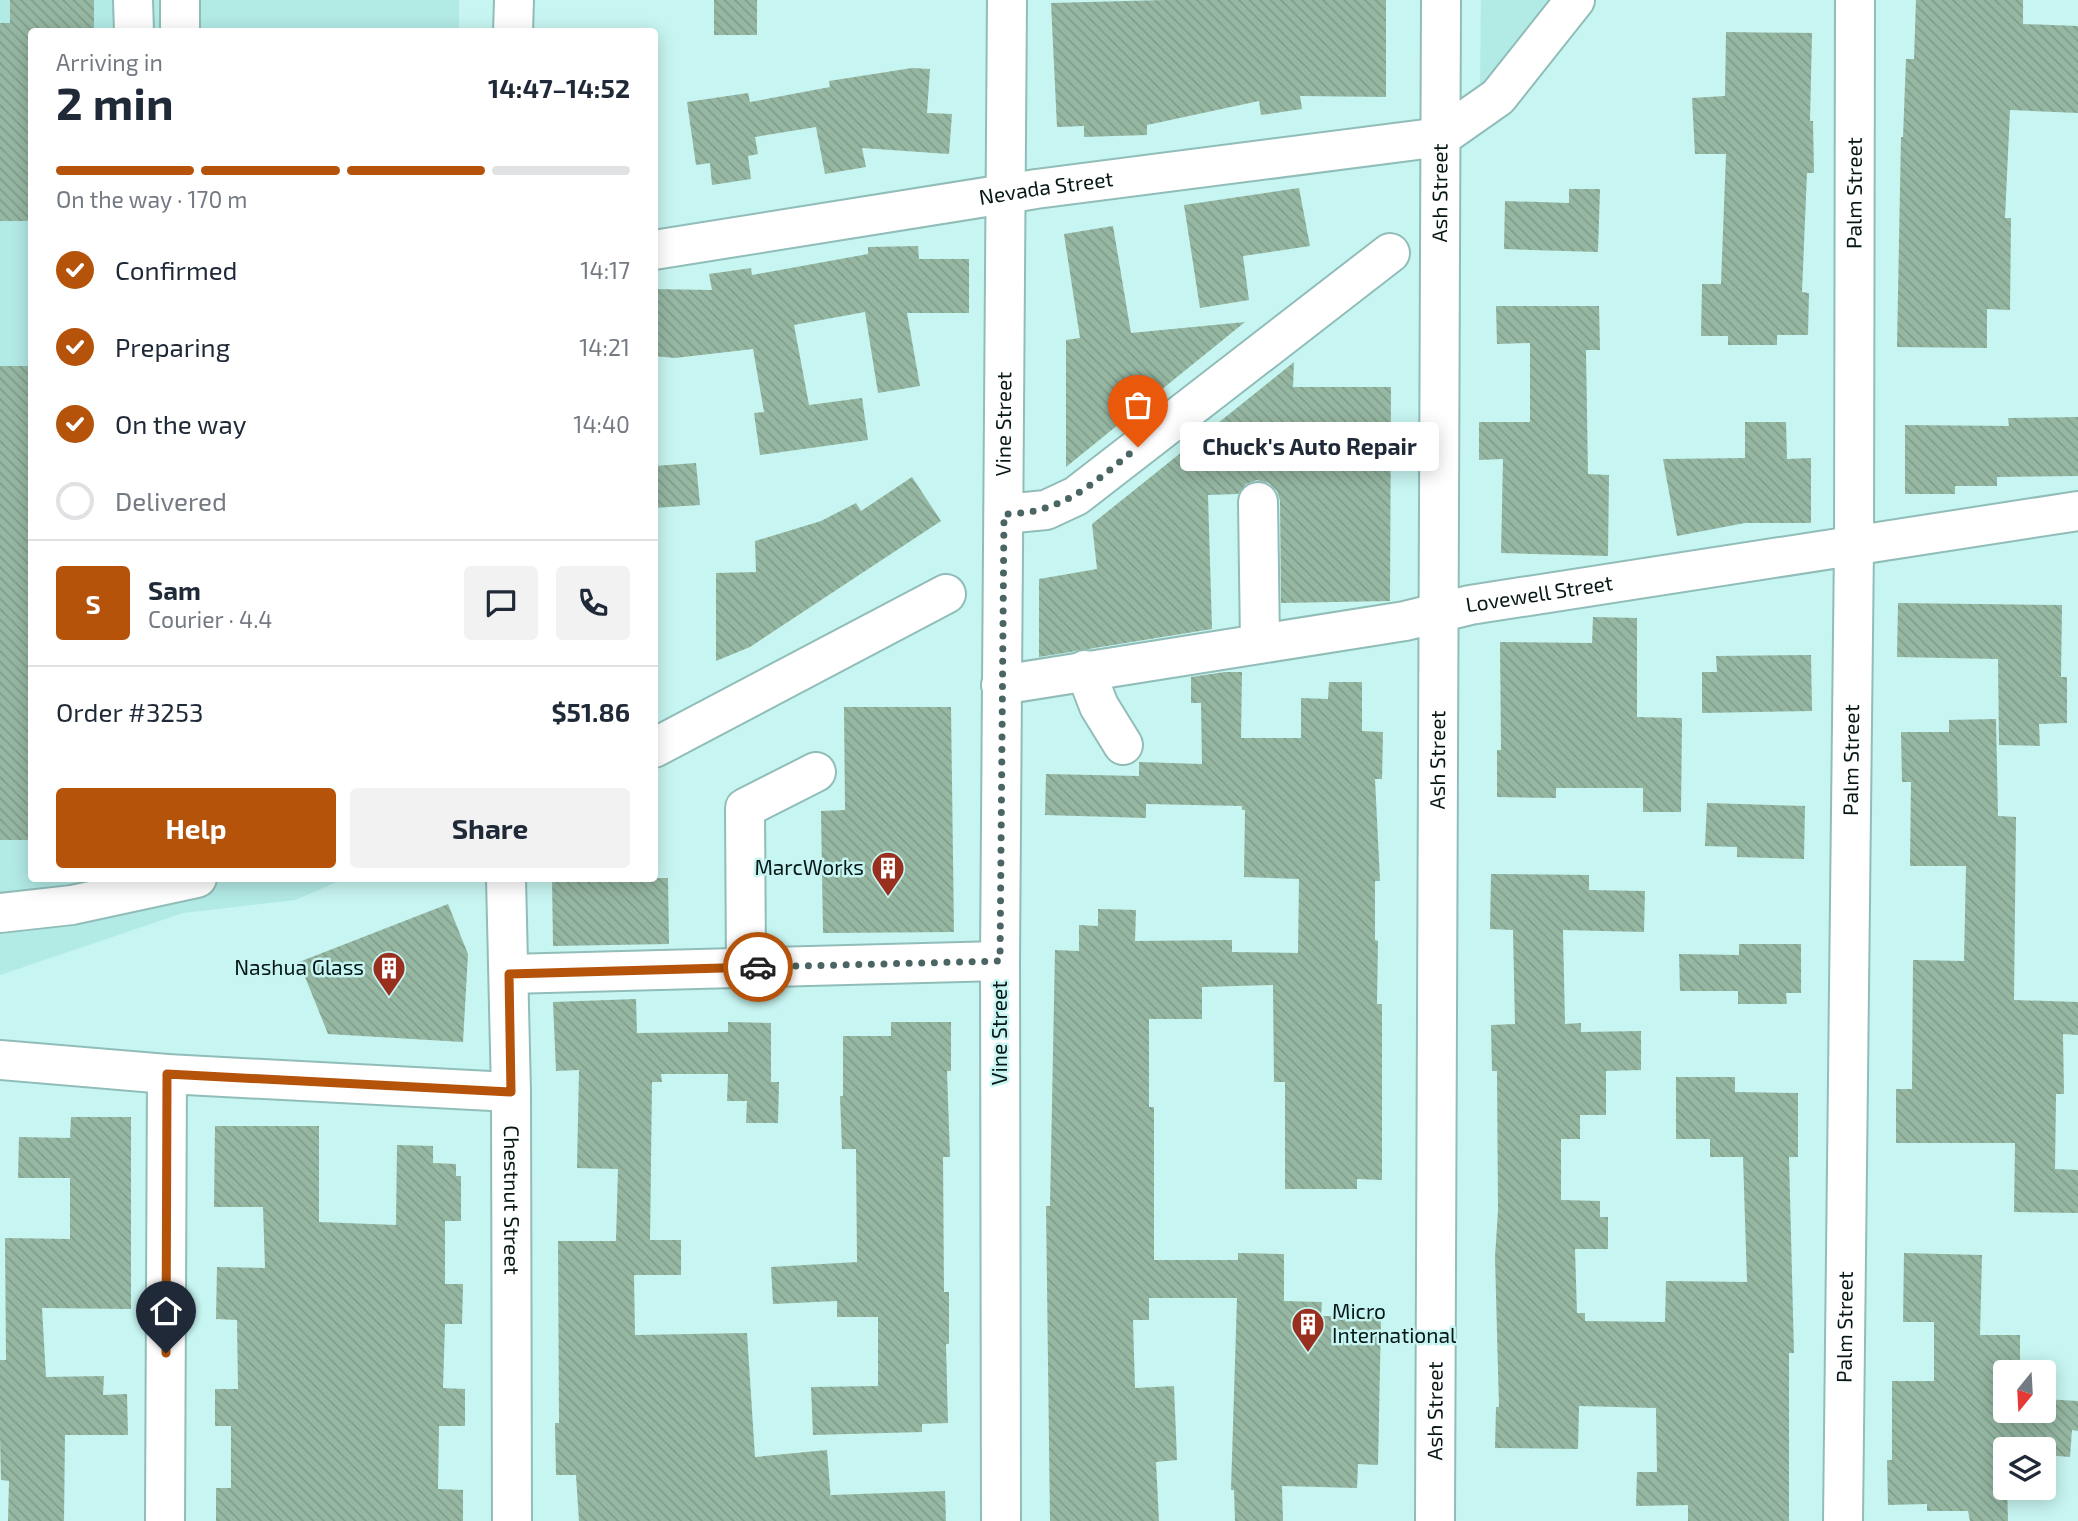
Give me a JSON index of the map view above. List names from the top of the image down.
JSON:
{
  "streets": {
    "street": [
      "Nevada Street",
      "Ash Street",
      "Palm Street",
      "Vine Street",
      "Lovewell Street",
      "Chestnut Street"
    ]
  },
  "crossings": [
    ["Nevada Street", "Ash Street"],
    ["Nevada Street", "Vine Street"],
    ["Ash Street", "Lovewell Street"],
    ["Palm Street", "Lovewell Street"],
    ["Vine Street", "Lovewell Street"]
  ],
  "places": {
    "other": ["Chuck's Auto Repair"],
    "building": ["MarcWorks", "Nashua Glass", "Micro International"]
  },
  "north": "bottom",
  "page": {
    "heading": ["2 min", "Arriving in", "14:47–14:52"],
    "panel": [
      "Sam",
      "Courier · 4.4",
      "Order #3253",
      "$51.86"
    ],
    "bar": "On the way · 170 m",
    "list": [
      ["Confirmed", "14:17"],
      ["Preparing", "14:21"],
      ["On the way", "14:40"],
      "Delivered"
    ],
    "bubble": "Chuck's Auto Repair",
    "round": "S",
    "buttons": ["Help", "Share"]
  }
}
